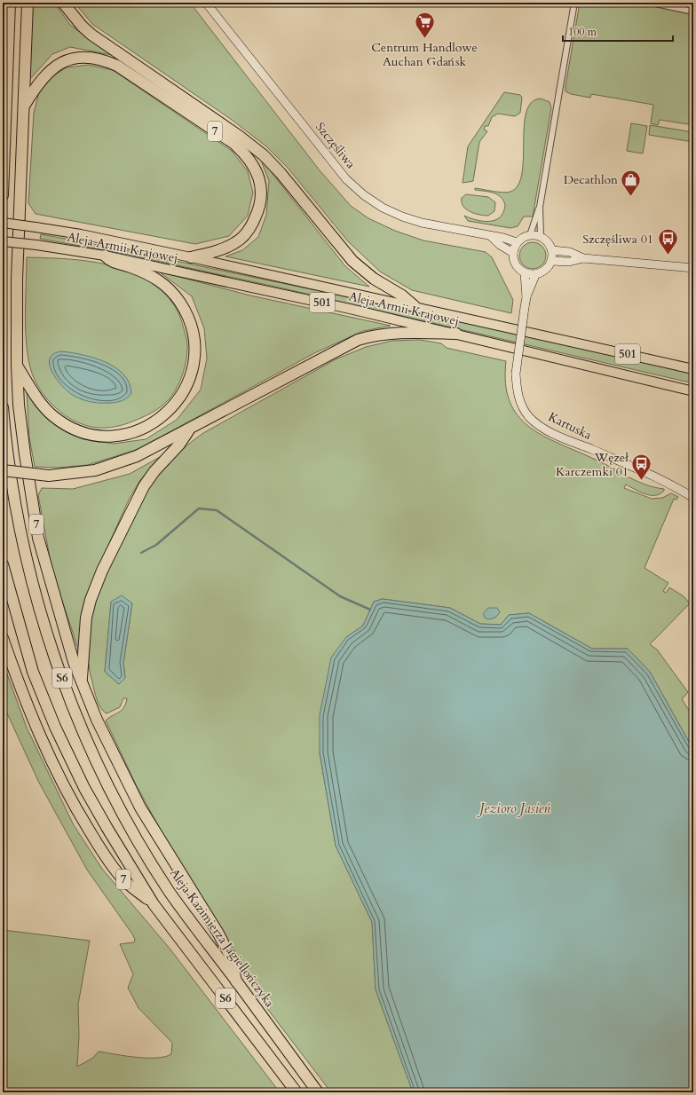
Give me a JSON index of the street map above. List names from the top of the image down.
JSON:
{
  "streets": {
    "highway": ["7", "S6", "Aleja Kazimierza Jagiellończyka"],
    "main road": ["Aleja Armii Krajowej", "501"],
    "street": ["Szczęśliwa", "Kartuska"]
  },
  "crossings": [
    ["7", "Aleja Armii Krajowej"],
    ["7", "S6"],
    ["Szczęśliwa", "Kartuska"]
  ],
  "water": ["Jezioro Jasień"],
  "places": {
    "supermarket": ["Centrum Handlowe Auchan Gdańsk"],
    "shop": ["Decathlon"],
    "bus stop": ["Szczęśliwa 01", "Węzeł Karczemki 01"]
  },
  "scale_bar": "100 m"
}
